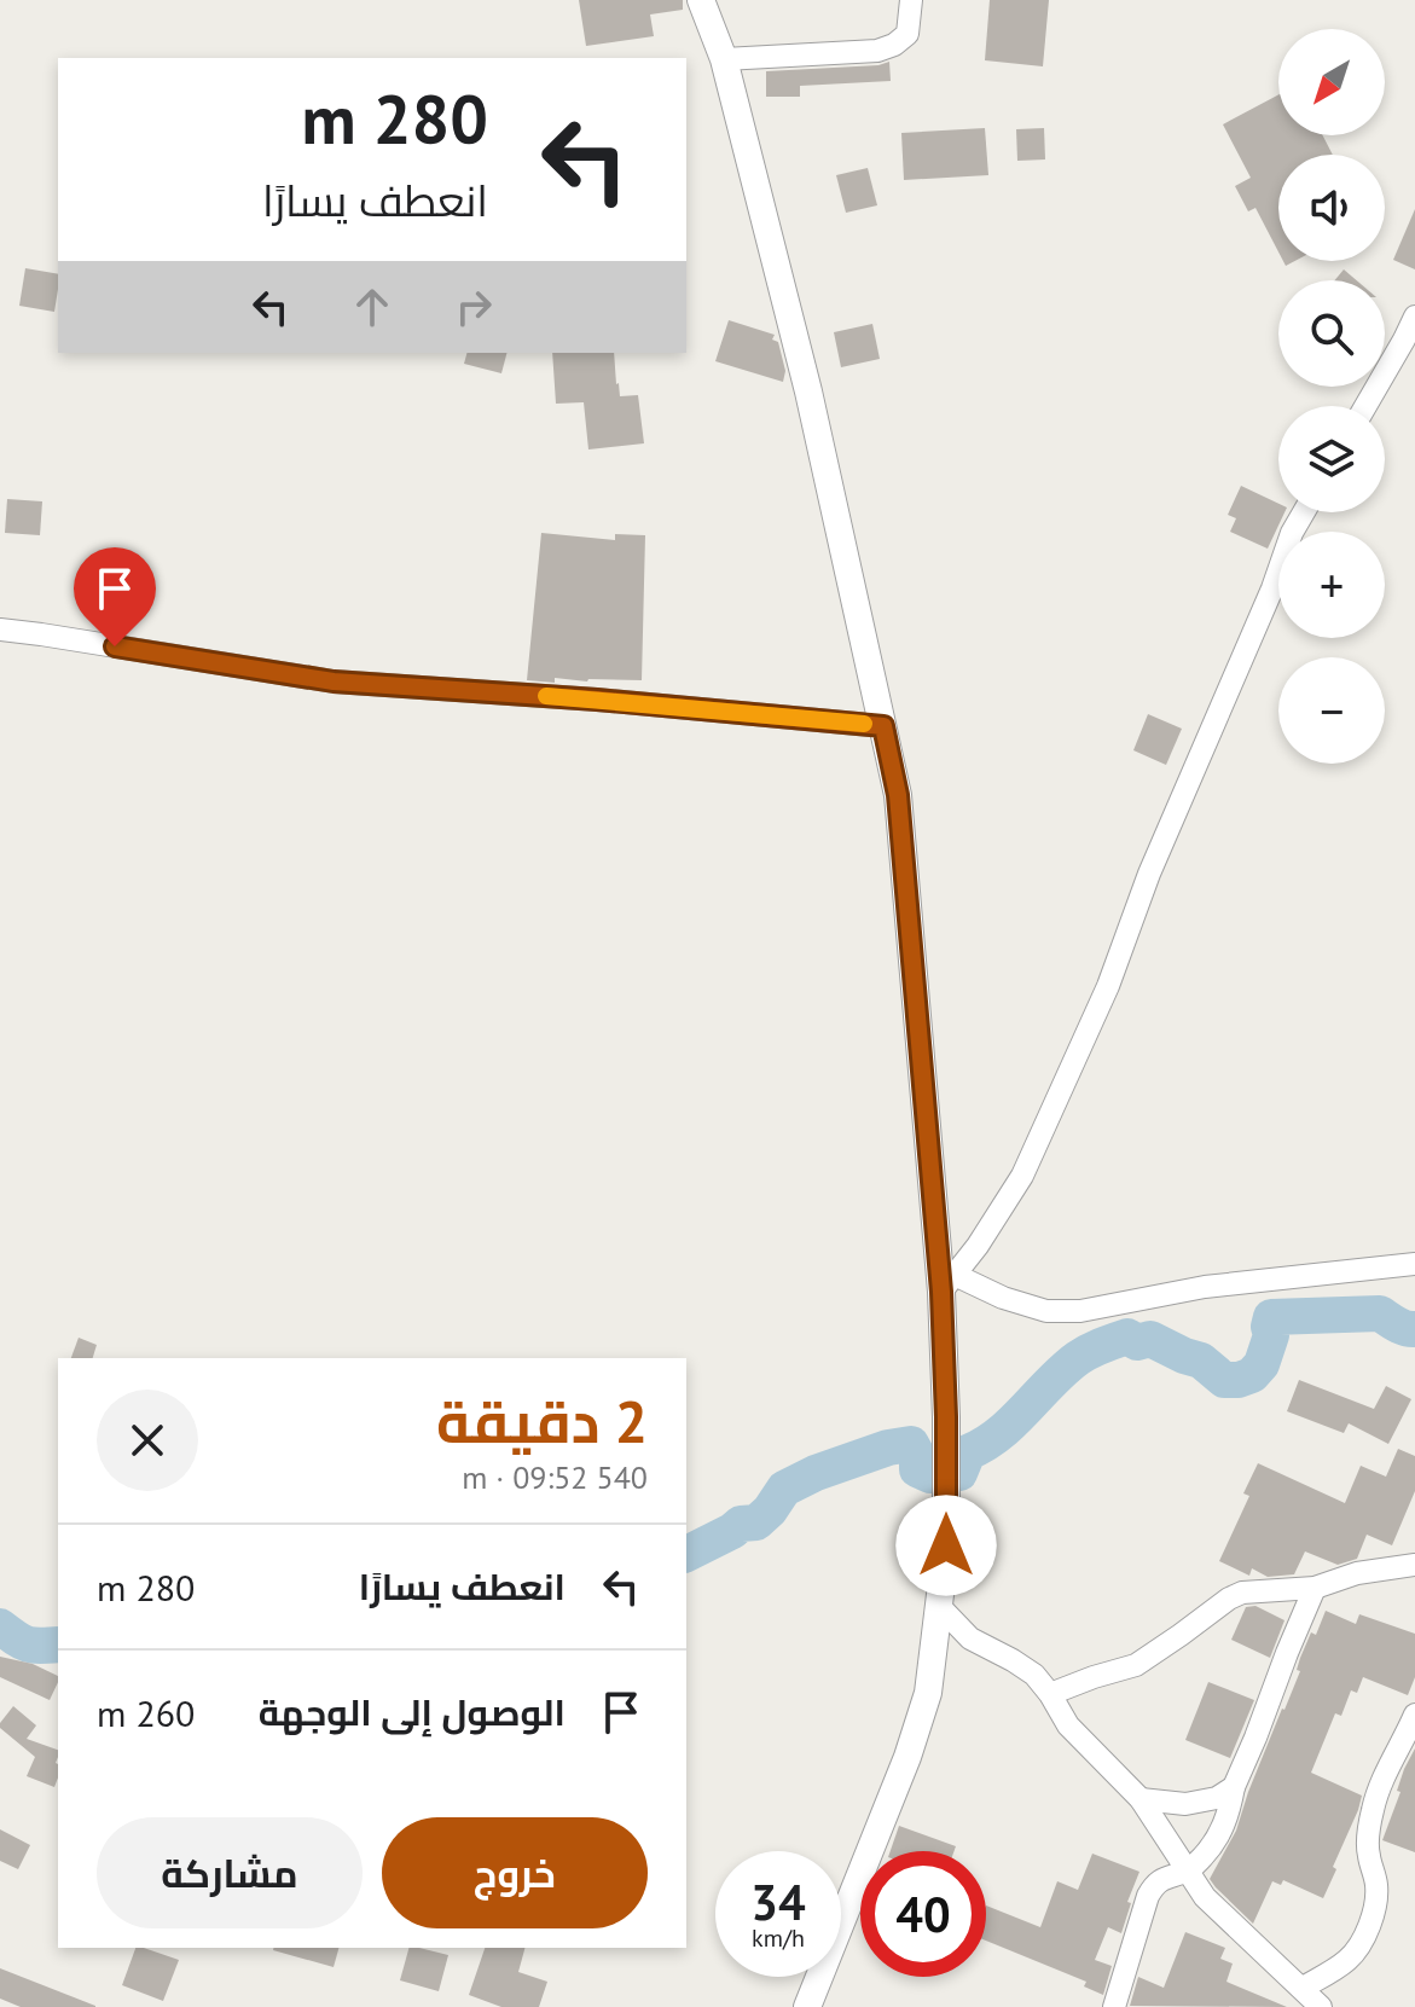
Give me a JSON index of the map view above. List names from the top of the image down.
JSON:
{
  "north": "bottom left",
  "page": {
    "map_buttons": ["+", "−"],
    "turn": ["280 m", "انعطف يسارًا"],
    "heading": ["2 دقيقة", "540 m · 09:52"],
    "list": [
      {
        "name": "انعطف يسارًا",
        "value": "280 m"
      },
      {
        "name": "الوصول إلى الوجهة",
        "value": "260 m"
      }
    ],
    "buttons": ["خروج", "مشاركة"],
    "speed": "34 km/h",
    "limit": "40"
  }
}
